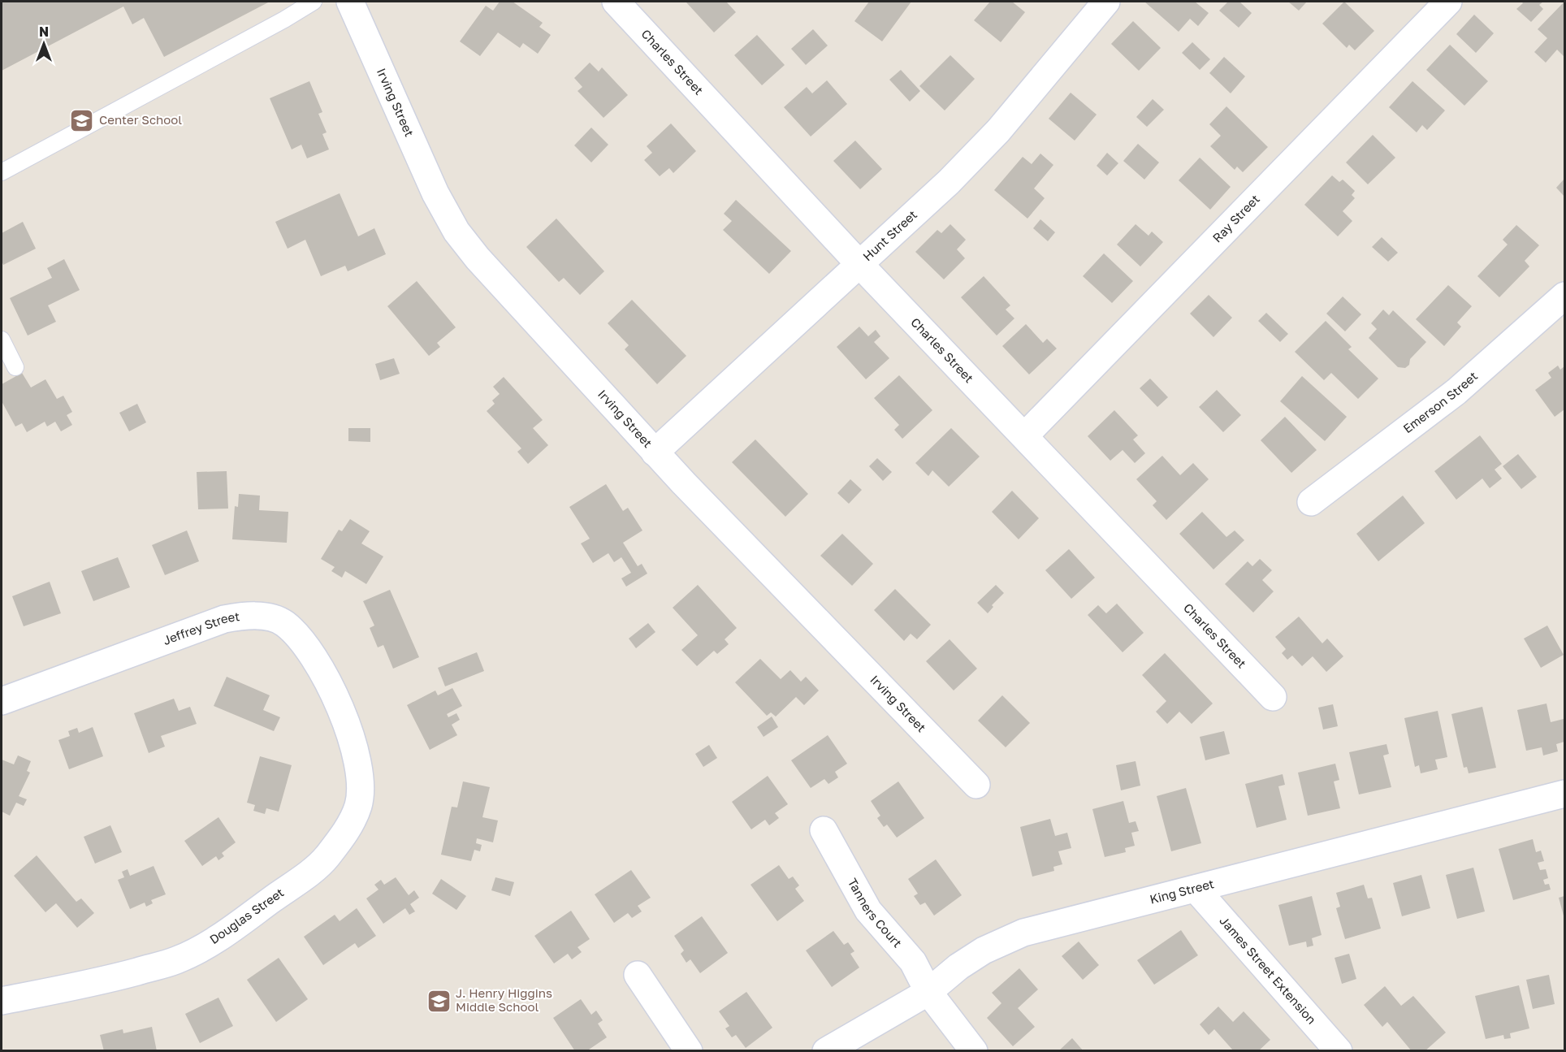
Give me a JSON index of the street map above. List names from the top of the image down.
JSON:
{
  "streets": {
    "street": [
      "Charles Street",
      "Irving Street",
      "Ray Street",
      "Hunt Street",
      "Emerson Street",
      "Jeffrey Street",
      "King Street",
      "Tanners Court",
      "Douglas Street",
      "James Street Extension"
    ]
  },
  "crossings": [
    ["Charles Street", "Ray Street"],
    ["Charles Street", "Hunt Street"],
    ["Irving Street", "Hunt Street"],
    ["Jeffrey Street", "Douglas Street"],
    ["King Street", "Tanners Court"],
    ["King Street", "James Street Extension"]
  ],
  "places": {
    "school or university": ["Center School", "J. Henry Higgins Middle School"]
  },
  "north": "top"
}
